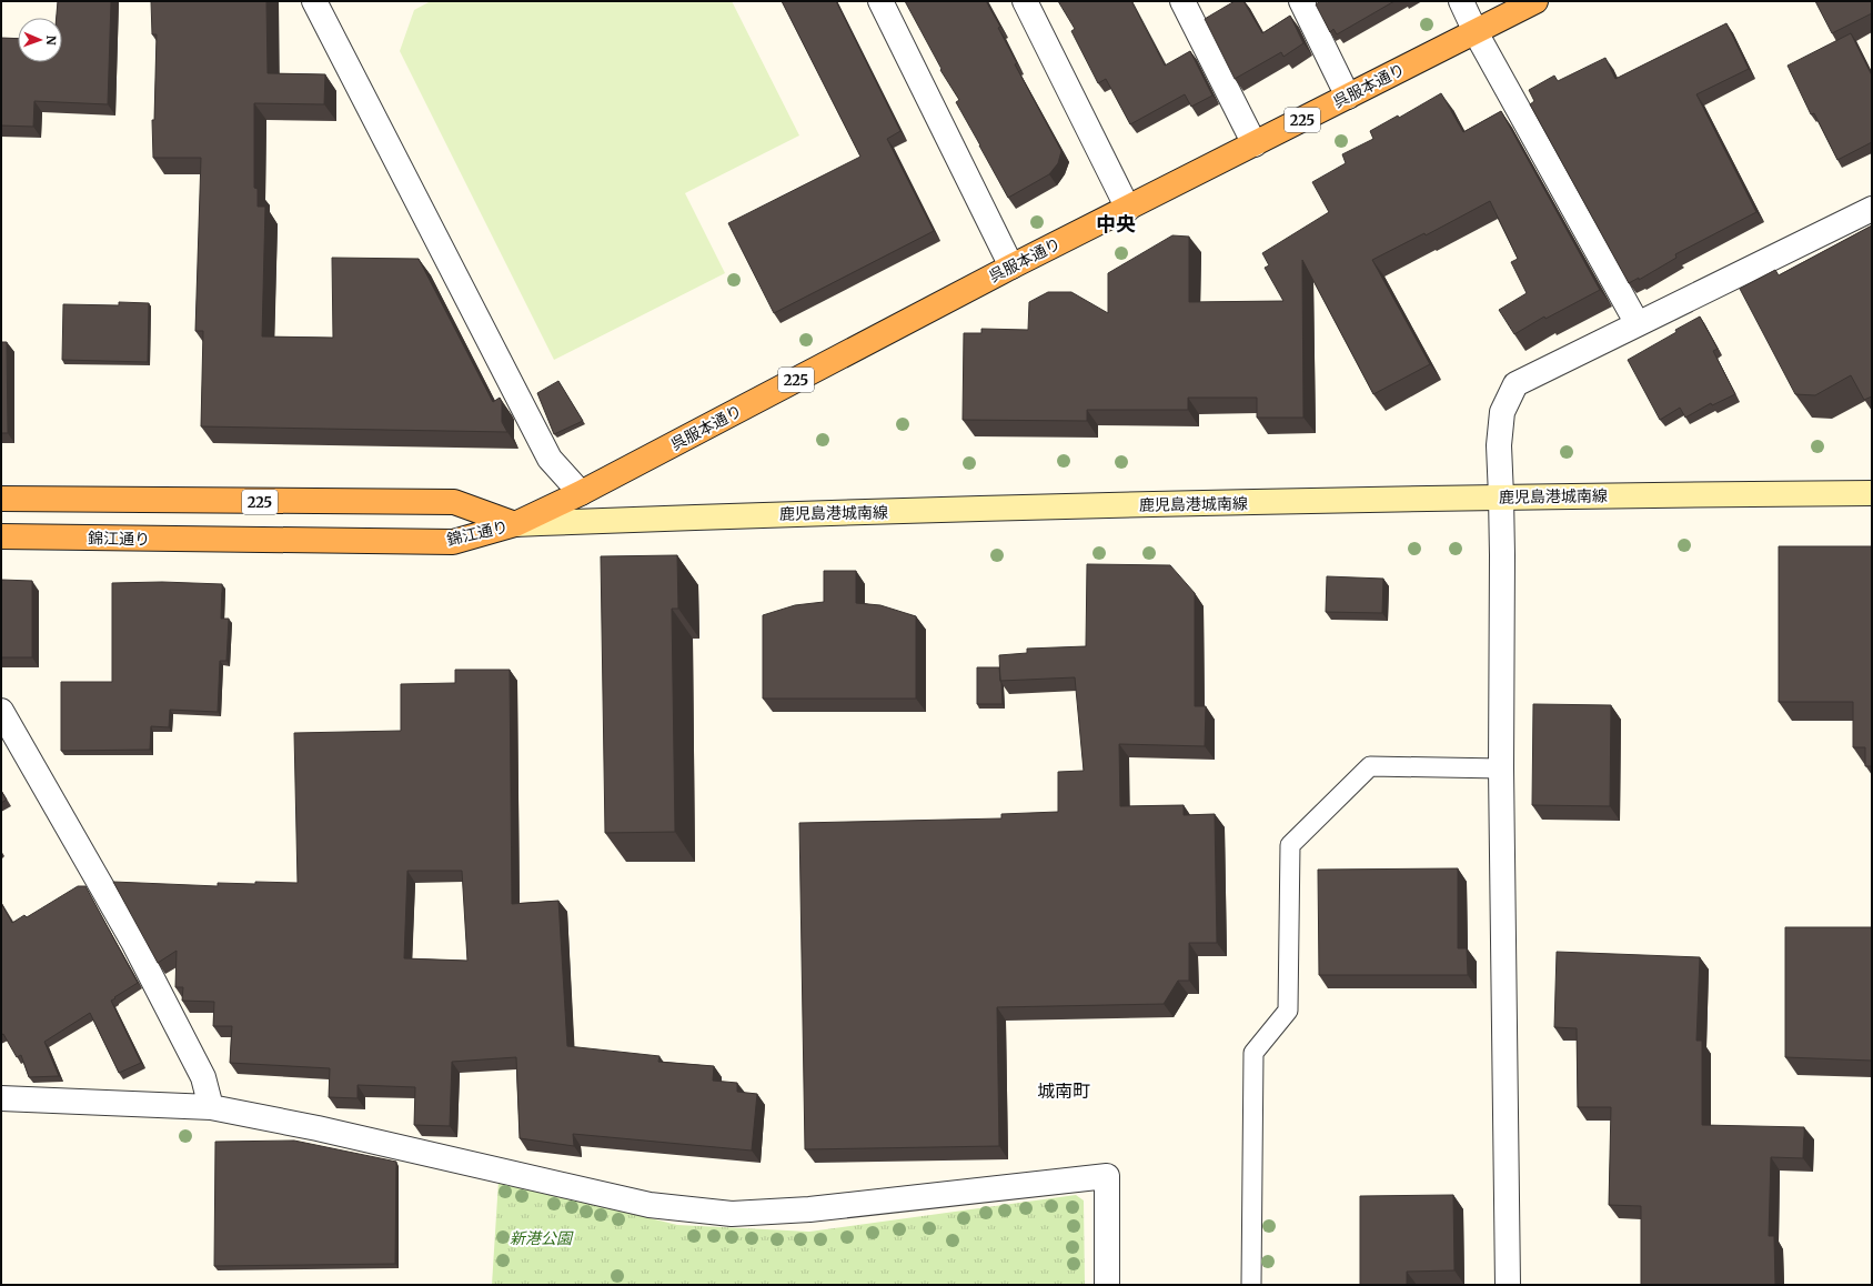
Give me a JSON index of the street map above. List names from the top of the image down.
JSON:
{
  "streets": {
    "highway": ["呉服本通り", "225", "錦江通り"],
    "main road": ["鹿児島港城南線"]
  },
  "crossings": [
    ["呉服本通り", "鹿児島港城南線"],
    ["呉服本通り", "錦江通り"],
    ["鹿児島港城南線", "錦江通り"]
  ],
  "districts": ["中央", "城南町"],
  "parks": ["新港公園"],
  "north": "right"
}
